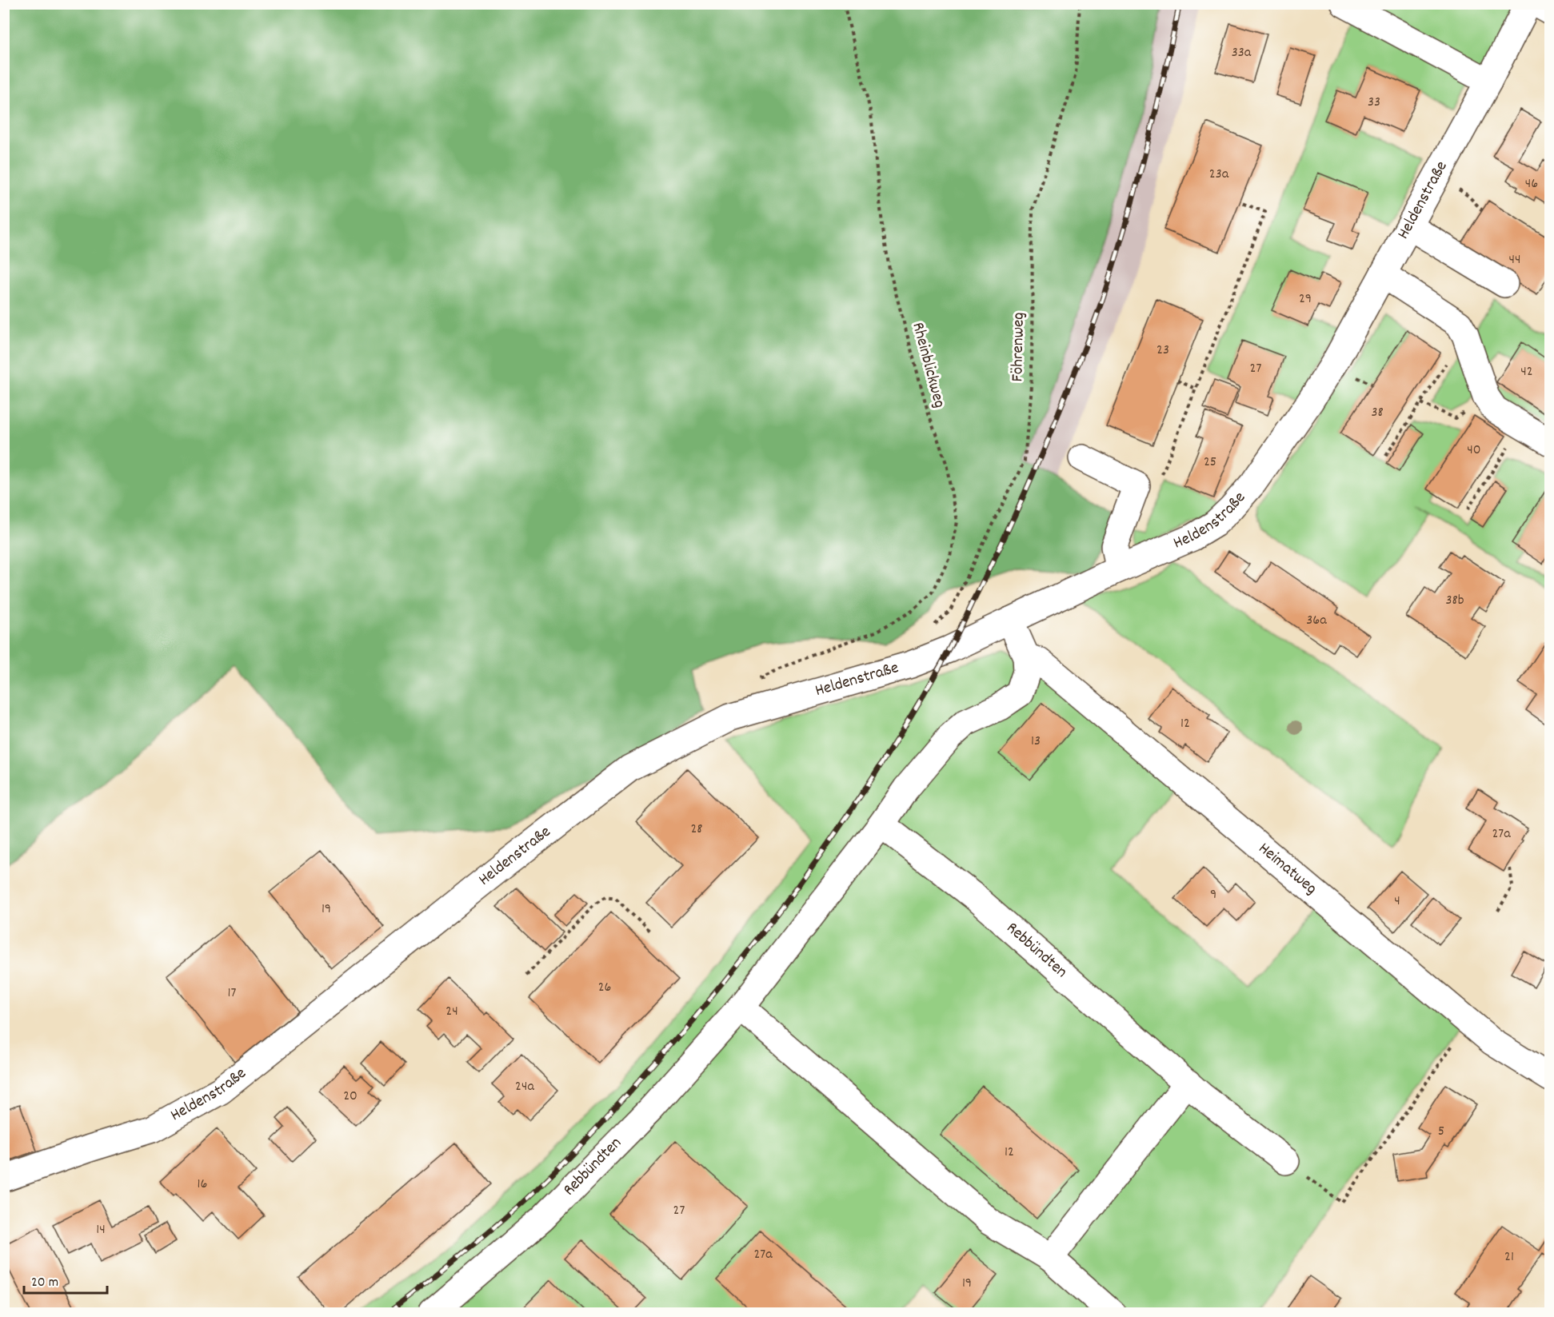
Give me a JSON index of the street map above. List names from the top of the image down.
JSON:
{
  "streets": {
    "street": ["Heldenstraße", "Heimatweg", "Rebbündten"],
    "path": ["Föhrenweg", "Rheinblickweg"]
  },
  "crossings": [
    ["Heldenstraße", "Rebbündten"],
    ["Heimatweg", "Rebbündten"]
  ],
  "house_numbers": [
    "33a",
    "33",
    "23a",
    "46",
    "44",
    "29",
    "23",
    "27",
    "42",
    "38",
    "40",
    "25",
    "38b",
    "36a",
    "12",
    "13",
    "28",
    "27a",
    "9",
    "4",
    "19",
    "26",
    "17",
    "24",
    "24a",
    "20",
    "5",
    "12",
    "16",
    "27",
    "14",
    "27a",
    "21",
    "19"
  ],
  "scale_bar": "20 m"
}
